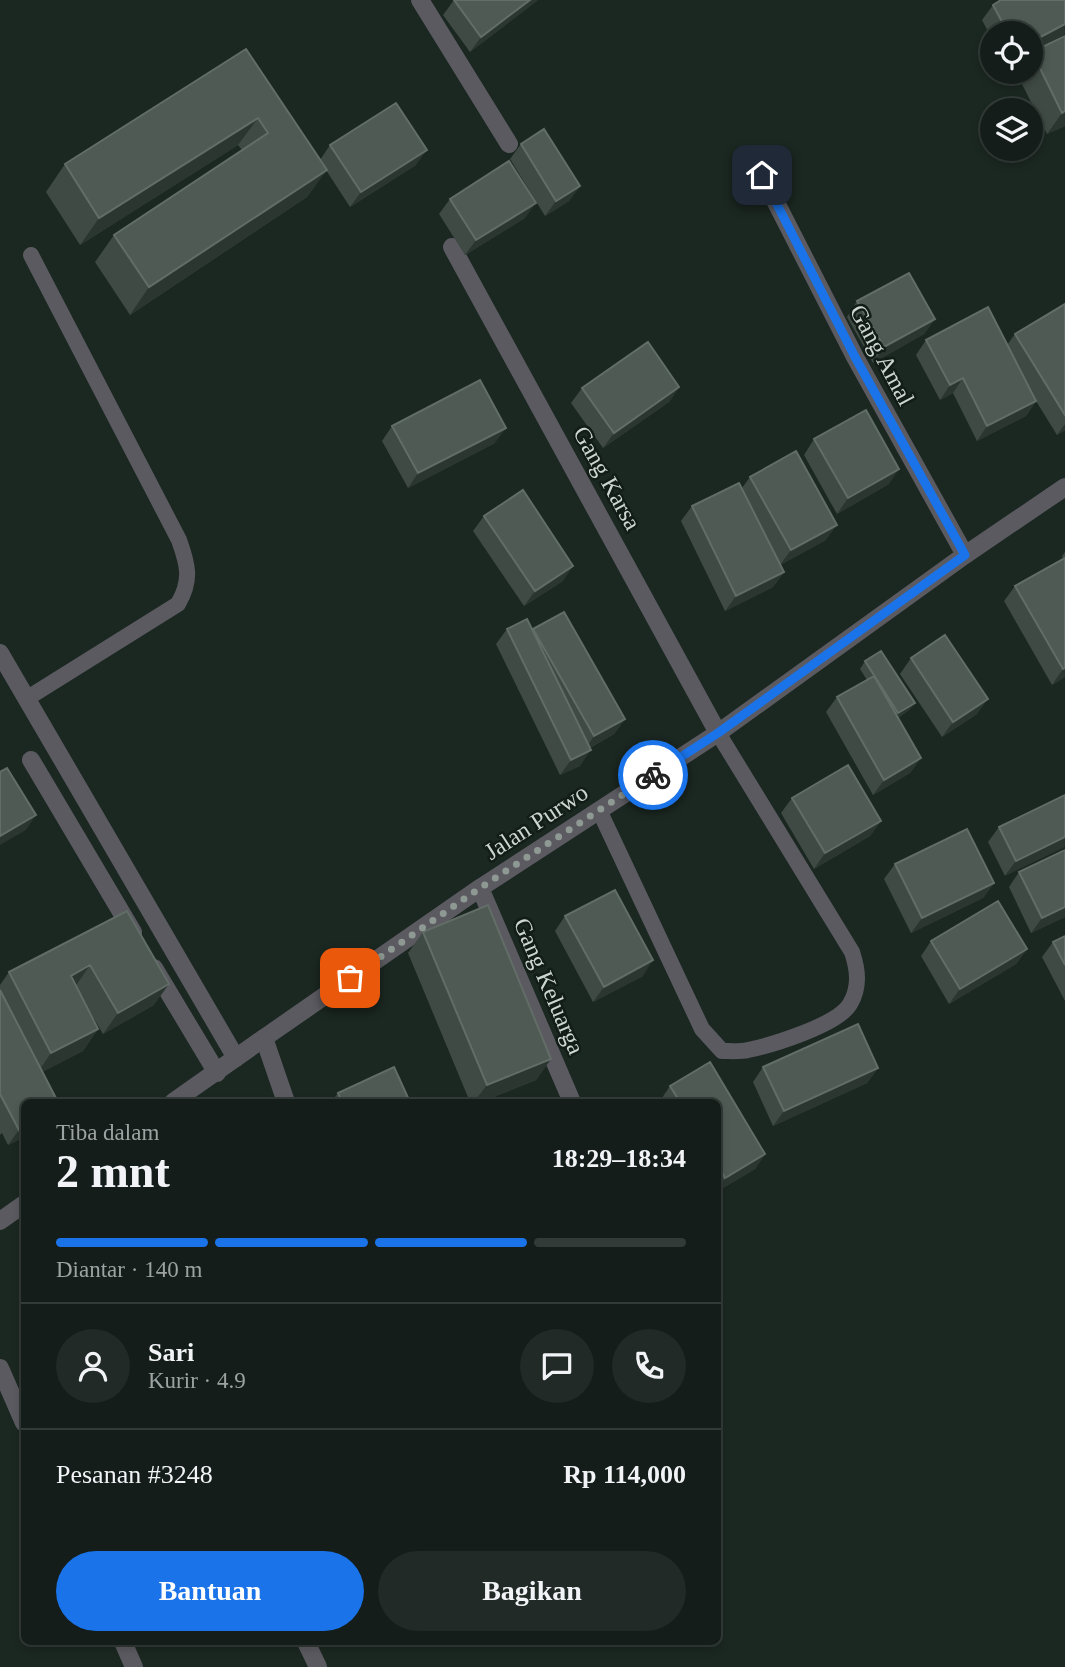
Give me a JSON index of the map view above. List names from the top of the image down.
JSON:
{
  "streets": {
    "street": [
      "Gang Amal",
      "Gang Karsa",
      "Jalan Purwo",
      "Gang Keluarga"
    ]
  },
  "crossings": [
    ["Gang Amal", "Jalan Purwo"],
    ["Gang Karsa", "Jalan Purwo"],
    ["Jalan Purwo", "Gang Keluarga"]
  ],
  "page": {
    "heading": ["2 mnt", "Tiba dalam", "18:29–18:34"],
    "panel": [
      "Sari",
      "Kurir · 4.9",
      "Pesanan #3248",
      "Rp 114,000"
    ],
    "bar": "Diantar · 140 m",
    "buttons": ["Bantuan", "Bagikan"]
  }
}
